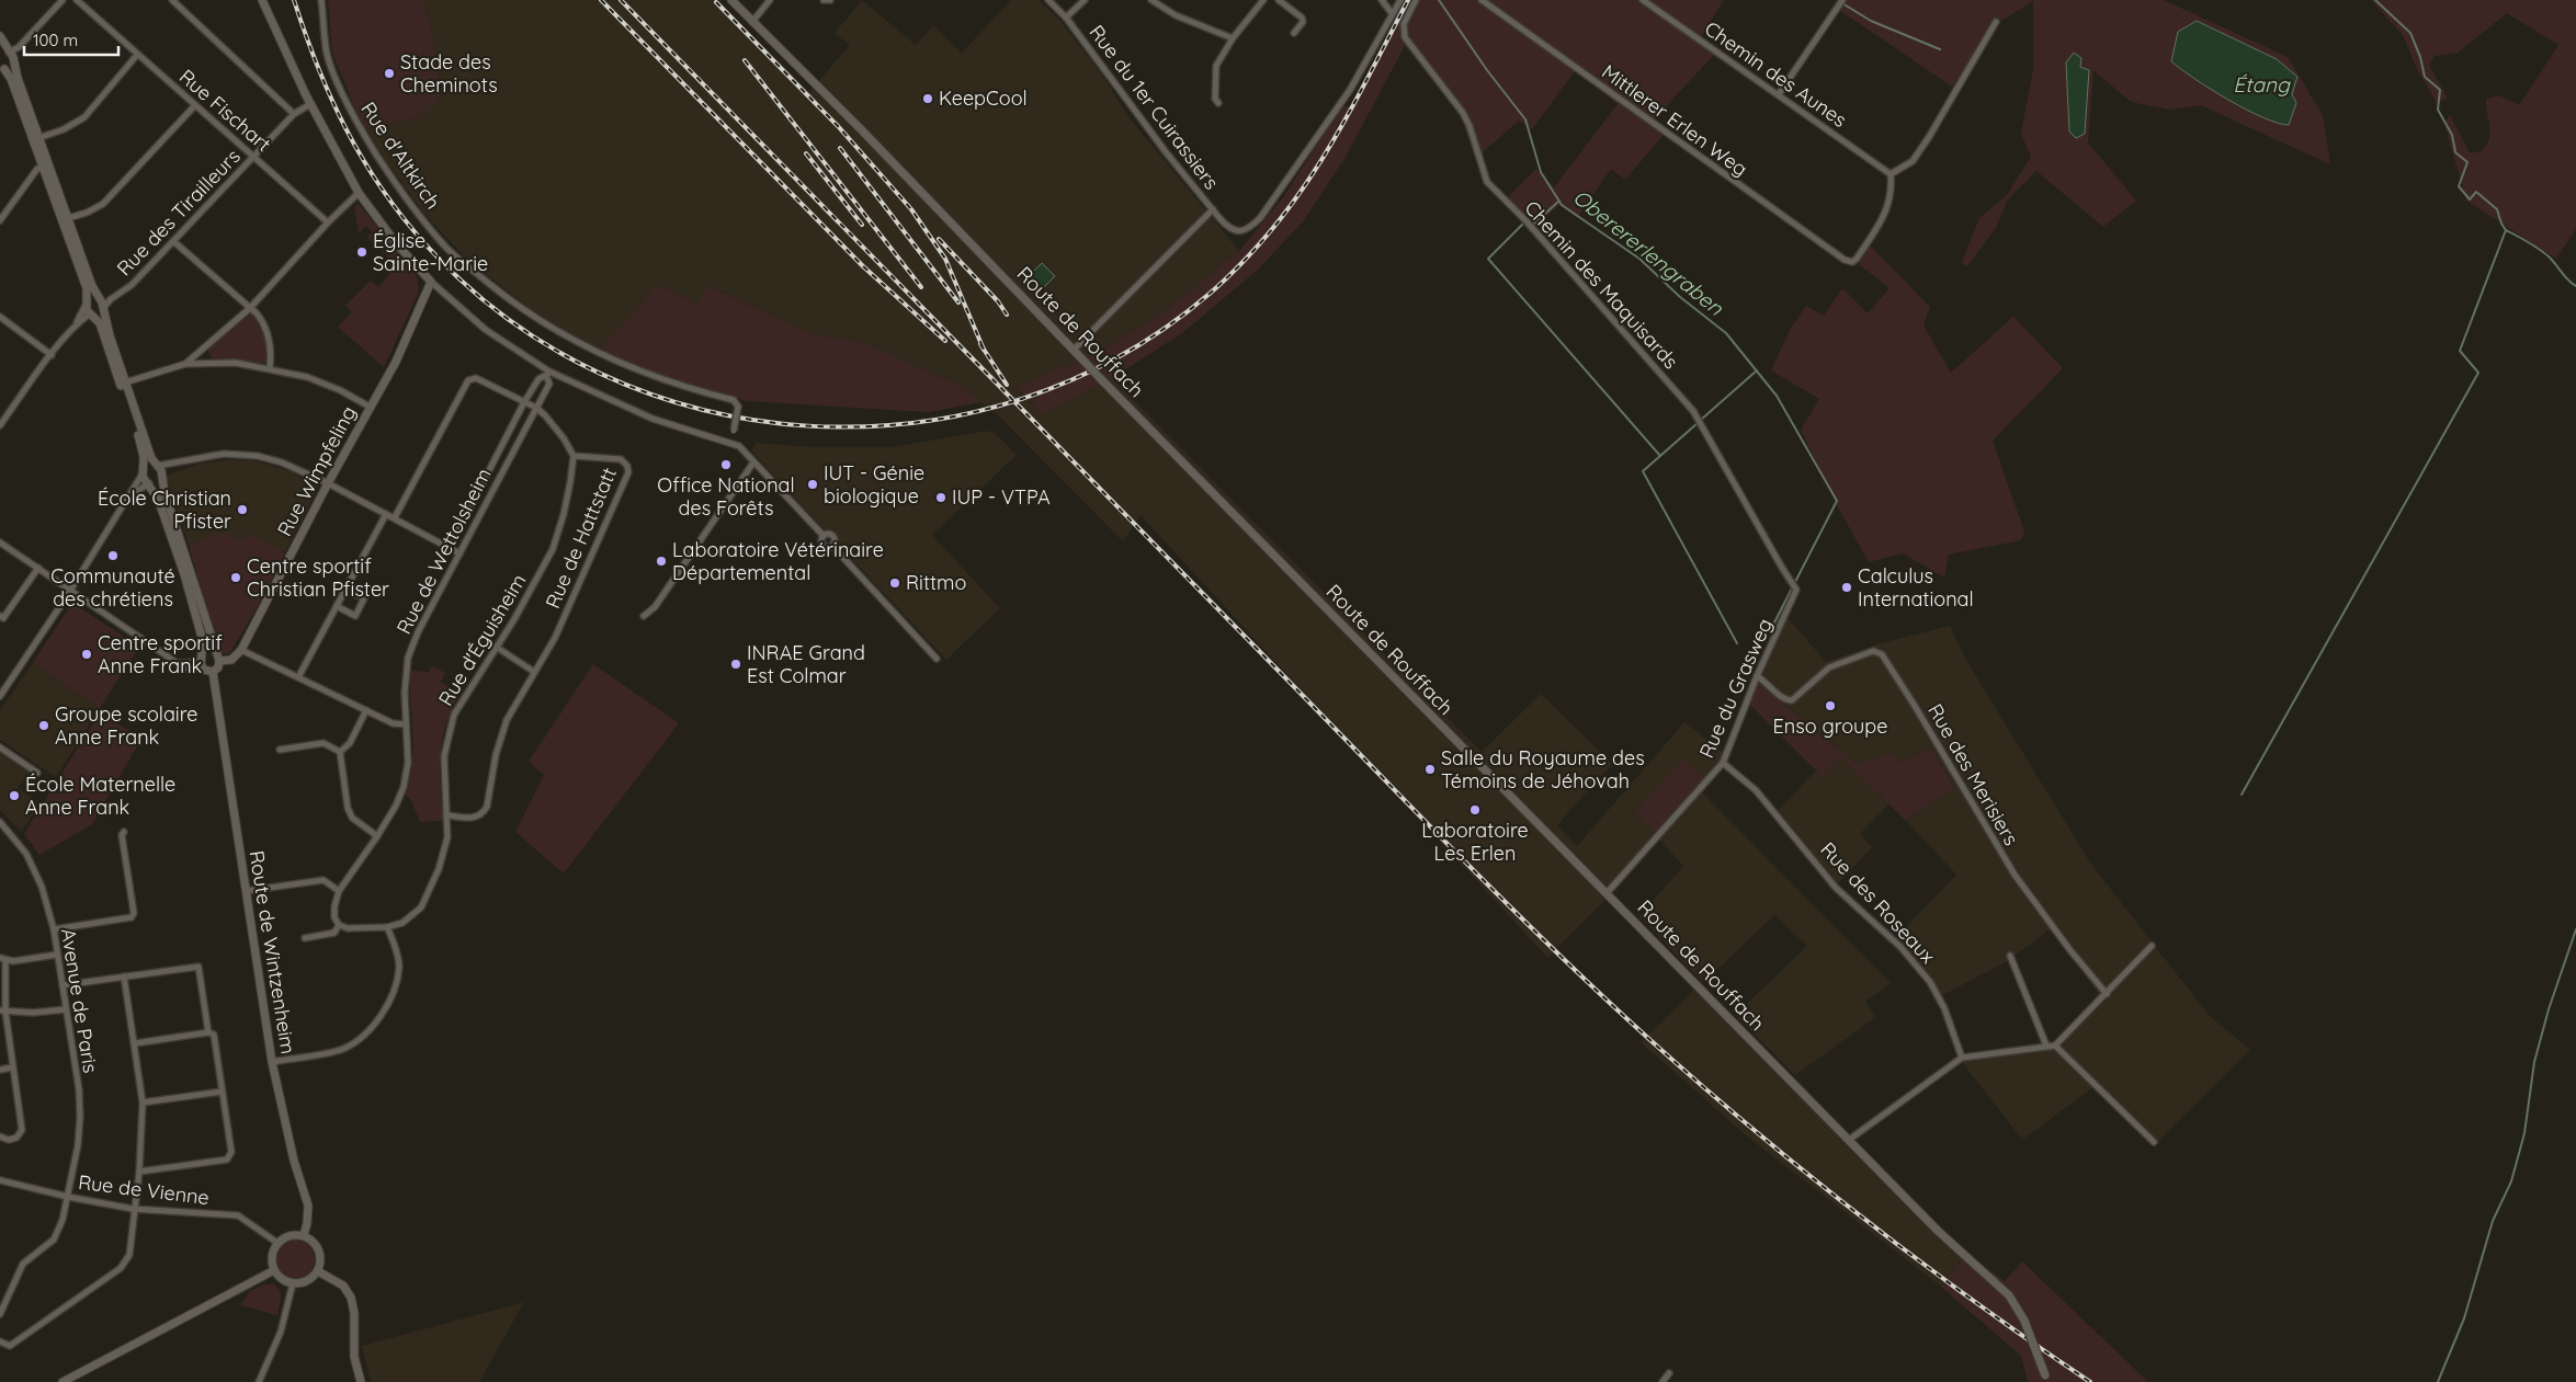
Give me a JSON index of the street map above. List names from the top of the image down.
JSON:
{
  "streets": {
    "main road": ["Route de Rouffach", "Rue Wimpfeling", "Route de Wintzenheim"],
    "street": [
      "Chemin des Aunes",
      "Rue du 1er Cuirassiers",
      "Rue Fischart",
      "Mittlerer Erlen Weg",
      "Rue d'Altkirch",
      "Rue des Tirailleurs",
      "Chemin des Maquisards",
      "Rue de Hattstatt",
      "Rue de Wettolsheim",
      "Rue d'Éguisheim",
      "Rue du Grasweg",
      "Rue des Merisiers",
      "Rue des Roseaux",
      "Avenue de Paris",
      "Rue de Vienne"
    ]
  },
  "crossings": [
    ["Chemin des Aunes", "Mittlerer Erlen Weg"],
    ["Rue Fischart", "Rue des Tirailleurs"],
    ["Chemin des Maquisards", "Rue du Grasweg"],
    ["Route de Rouffach", "Rue du Grasweg"],
    ["Rue de Hattstatt", "Rue d'Éguisheim"],
    ["Rue du Grasweg", "Rue des Merisiers"],
    ["Rue du Grasweg", "Rue des Roseaux"],
    ["Route de Wintzenheim", "Rue de Vienne"],
    ["Avenue de Paris", "Rue de Vienne"]
  ],
  "water": ["Étang", "Oberererlengraben"],
  "places": [
    "Stade des Cheminots",
    "KeepCool",
    "Église Sainte-Marie",
    "Office National des Forêts",
    "IUT - Génie biologique",
    "IUP - VTPA",
    "École Christian Pfister",
    "Communauté des chrétiens",
    "Laboratoire Vétérinaire Départemental",
    "Centre sportif Christian Pfister",
    "Rittmo",
    "Calculus International",
    "Centre sportif Anne Frank",
    "INRAE Grand Est Colmar",
    "Enso groupe",
    "Groupe scolaire Anne Frank",
    "Salle du Royaume des Témoins de Jéhovah",
    "École Maternelle Anne Frank",
    "Laboratoire Les Erlen"
  ],
  "scale_bar": "100 m"
}
